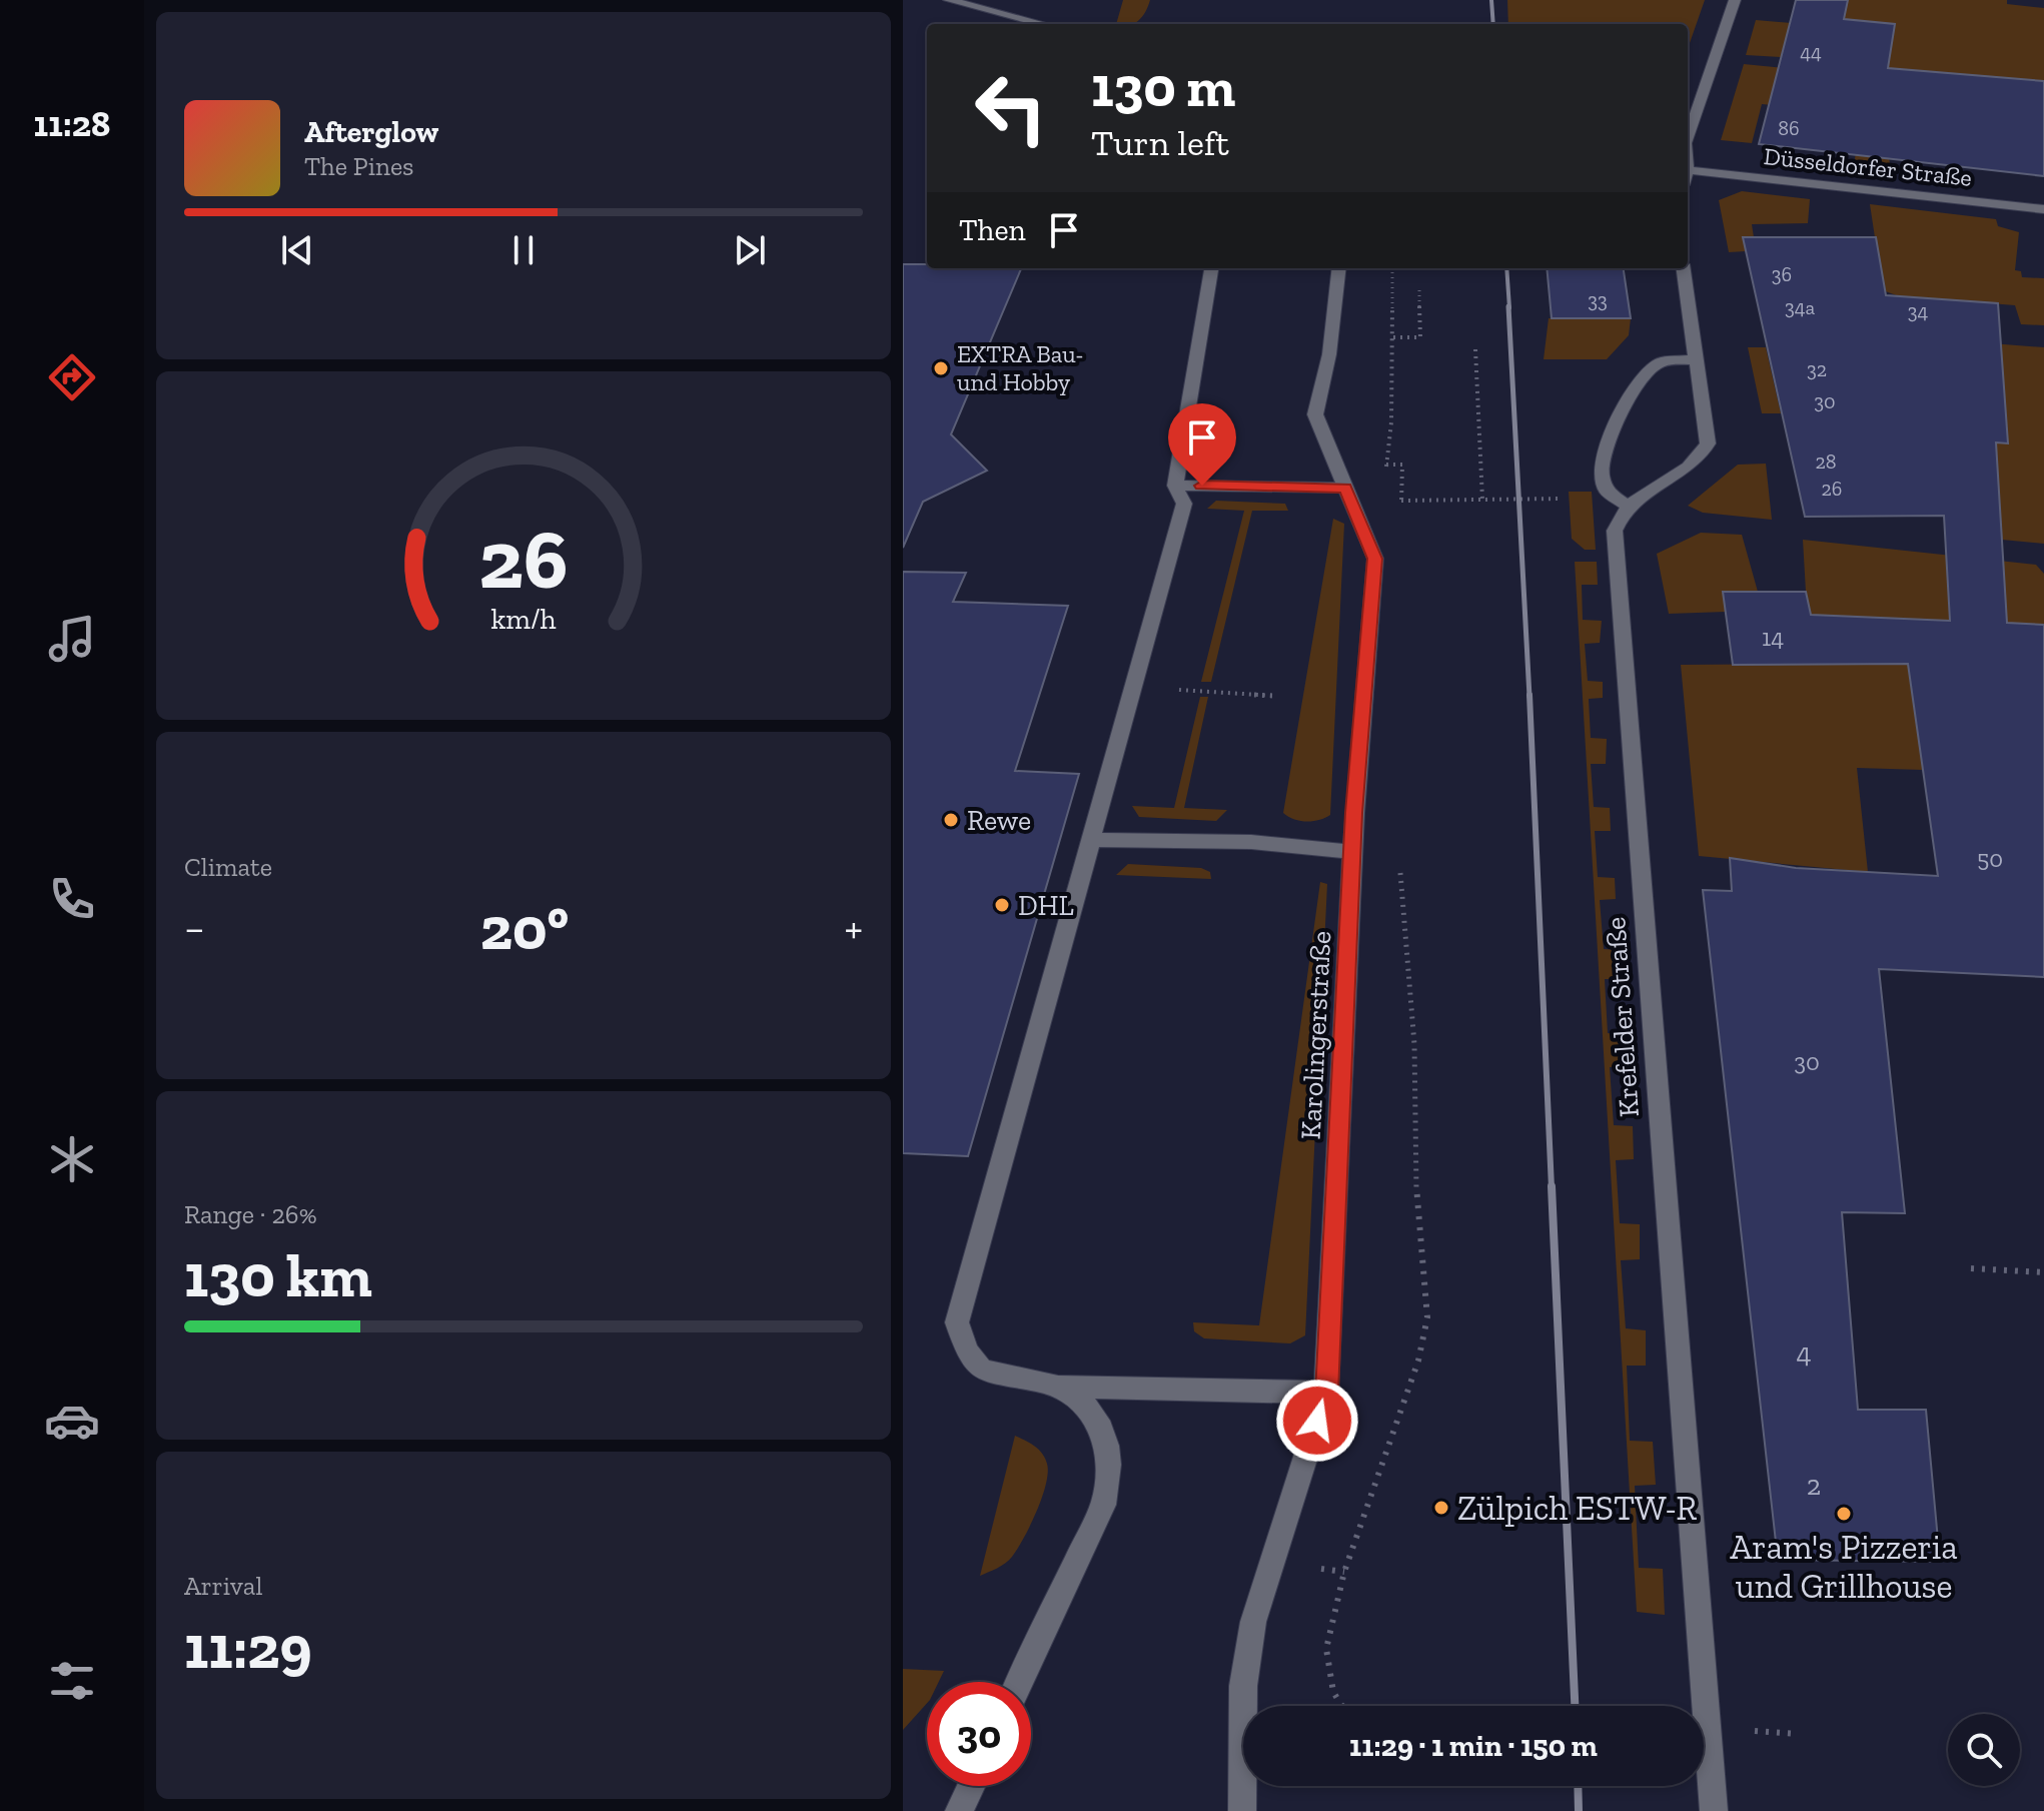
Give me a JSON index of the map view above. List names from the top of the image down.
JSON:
{
  "streets": {
    "street": ["Düsseldorfer Straße", "Krefelder Straße", "Karolingerstraße"]
  },
  "places": [
    "EXTRA Bau- und Hobby",
    "Rewe",
    "DHL",
    "Zülpich ESTW-R",
    "Aram's Pizzeria und Grillhouse"
  ],
  "house_numbers": [
    "44",
    "86",
    "36",
    "33",
    "34a",
    "34",
    "32",
    "30",
    "28",
    "26",
    "14",
    "50",
    "30",
    "4",
    "2"
  ],
  "page": {
    "tabs": "11:28",
    "turn": ["130 m", "Turn left"],
    "song": ["Afterglow", "The Pines"],
    "then": "Then",
    "tile": [
      "Climate",
      ["Range · 26%", "130 km"],
      ["Arrival", "11:29"]
    ],
    "heat": ["−", "20°", "+"],
    "limit": "30",
    "trip": "11:29 · 1 min · 150 m",
    "gauge": ["26", "km/h"]
  }
}
